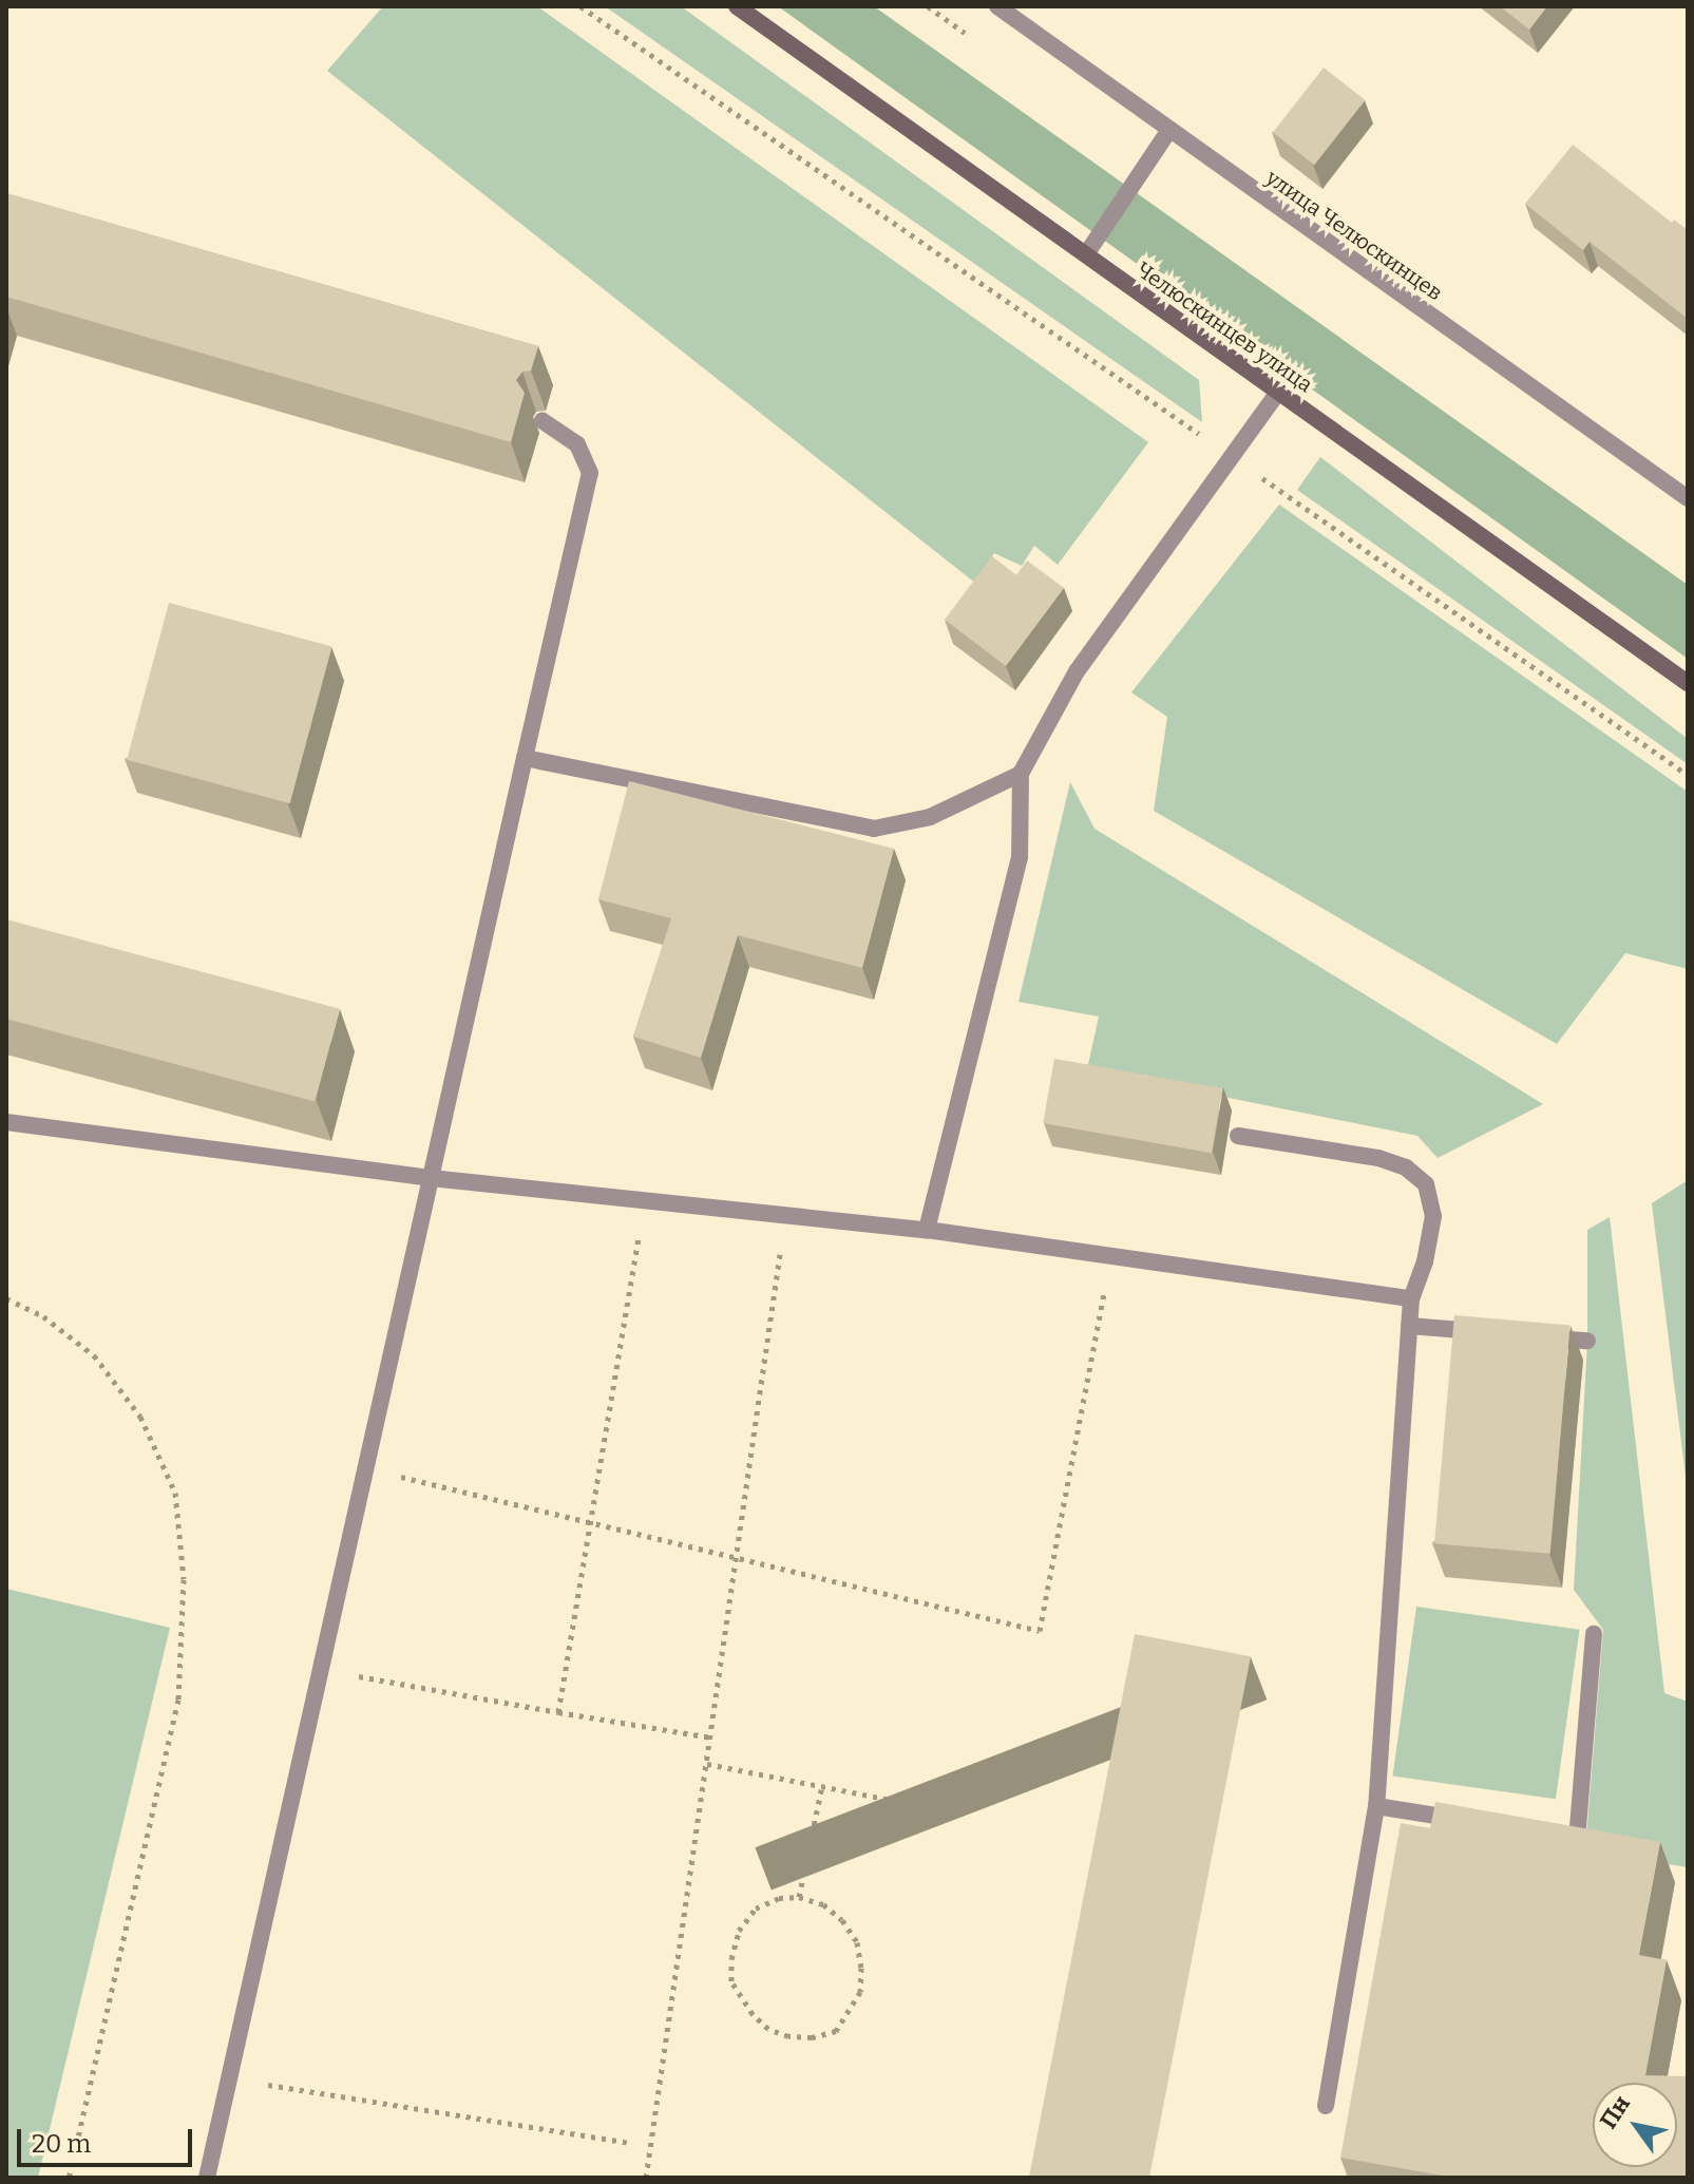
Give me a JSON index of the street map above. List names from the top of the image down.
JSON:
{
  "streets": {
    "main road": ["Челюскинцев улица"],
    "street": ["улица Челюскинцев"]
  },
  "scale_bar": "20 m",
  "north": "top left"
}
